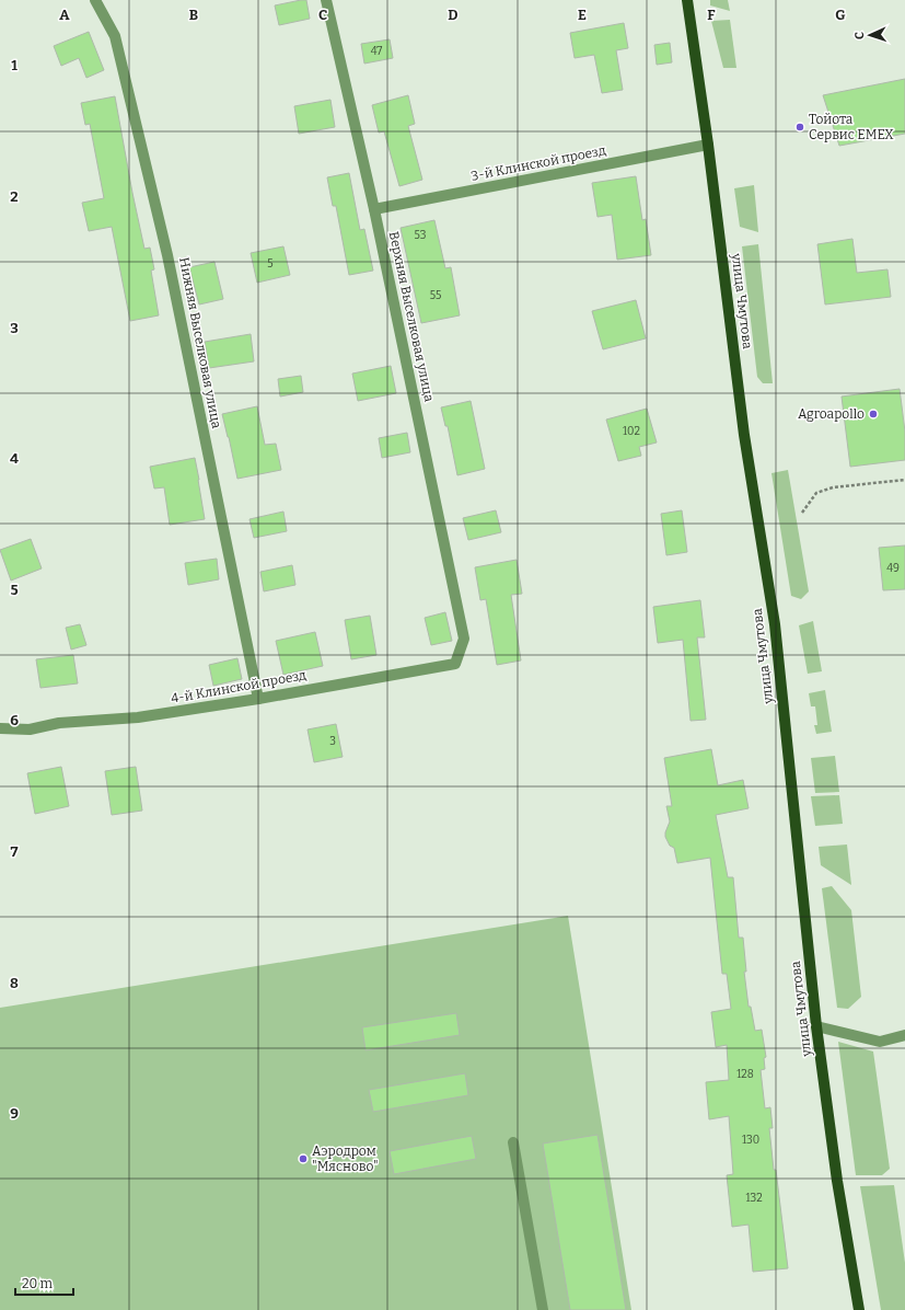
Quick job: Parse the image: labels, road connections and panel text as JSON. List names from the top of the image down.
{
  "streets": {
    "main road": ["улица Чмутова"],
    "street": [
      "3-й Клинской проезд",
      "Верхняя Выселковая улица",
      "Нижняя Выселковая улица",
      "4-й Клинской проезд"
    ]
  },
  "crossings": [
    ["3-й Клинской проезд", "улица Чмутова"],
    ["3-й Клинской проезд", "Верхняя Выселковая улица"],
    ["Верхняя Выселковая улица", "4-й Клинской проезд"],
    ["Нижняя Выселковая улица", "4-й Клинской проезд"]
  ],
  "places": ["Тойота Сервис EMEX", "Agroapollo", "Аэродром \"Мясново\""],
  "house_numbers": [
    "47",
    "53",
    "5",
    "55",
    "102",
    "49",
    "3",
    "128",
    "130",
    "132"
  ],
  "scale_bar": "20 m",
  "north": "left",
  "grid": {
    "columns": [
      "A",
      "B",
      "C",
      "D",
      "E",
      "F",
      "G"
    ],
    "rows": [
      "1",
      "2",
      "3",
      "4",
      "5",
      "6",
      "7",
      "8",
      "9"
    ]
  }
}
